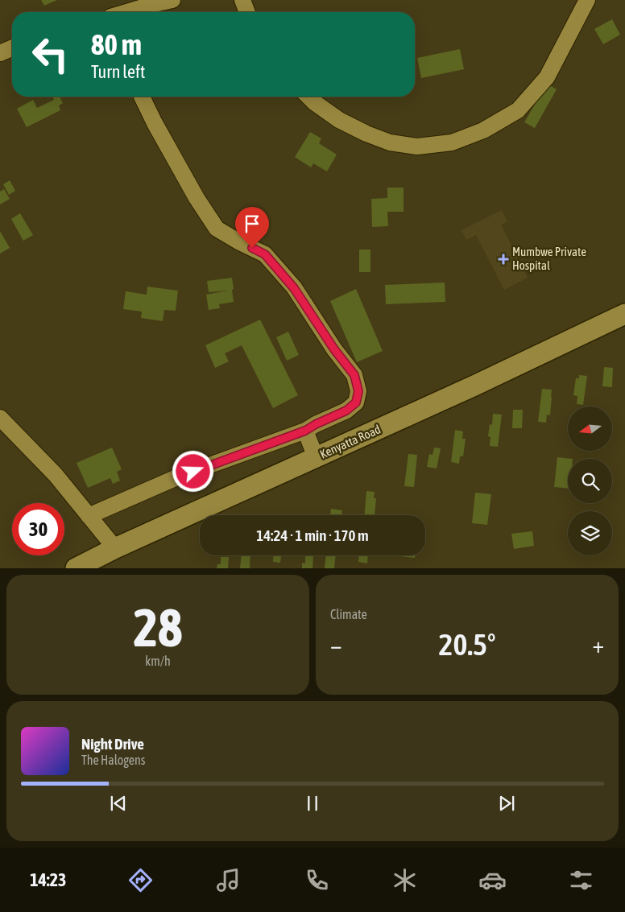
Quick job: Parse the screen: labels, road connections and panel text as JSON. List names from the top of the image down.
{
  "streets": {
    "street": ["Kenyatta Road"]
  },
  "places": {
    "health": ["Mumbwe Private Hospital"]
  },
  "north": "left",
  "page": {
    "turn": ["80 m", "Turn left"],
    "limit": "30",
    "trip": "14:24 · 1 min · 170 m",
    "tile": [
      ["28", "km/h"],
      "Climate"
    ],
    "heat": ["−", "20.5°", "+"],
    "song": ["Night Drive", "The Halogens"],
    "tabs": "14:23"
  }
}
